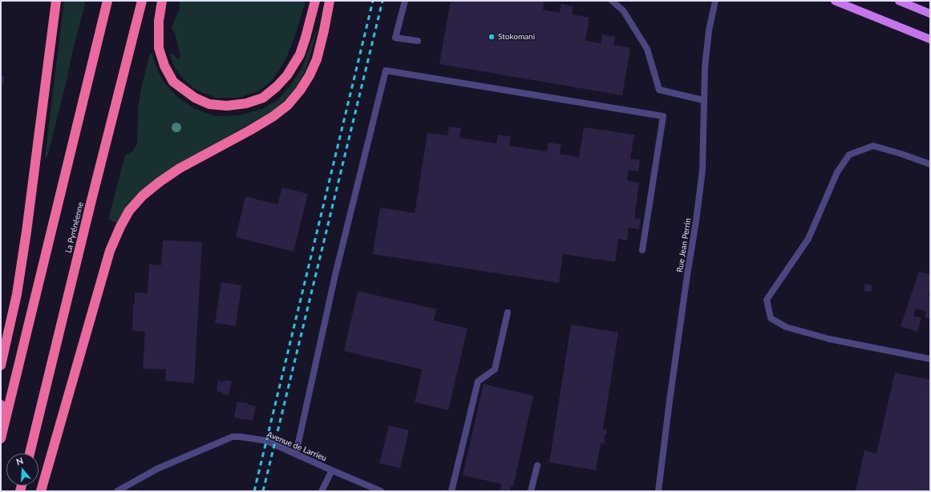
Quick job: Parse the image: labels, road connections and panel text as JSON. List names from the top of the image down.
{
  "streets": {
    "highway": ["La Pyrénéenne"],
    "street": ["Rue Jean Perrin", "Avenue de Larrieu"]
  },
  "places": ["Stokomani"],
  "north": "top"
}
